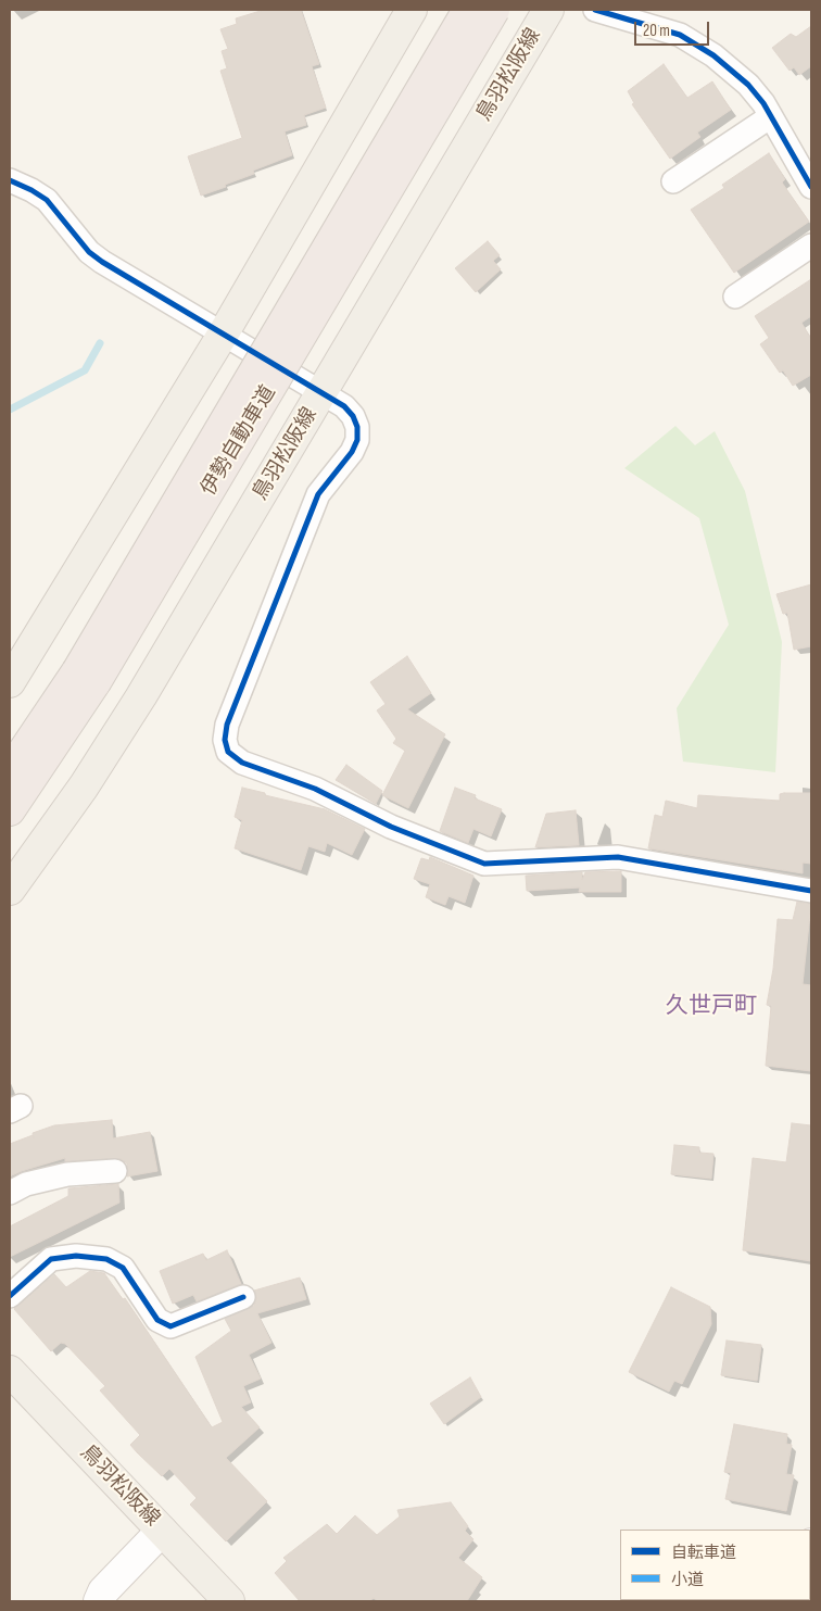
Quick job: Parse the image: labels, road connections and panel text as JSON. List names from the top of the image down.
{
  "streets": {
    "highway": ["伊勢自動車道"],
    "main road": ["鳥羽松阪線"]
  },
  "districts": ["久世戸町"],
  "legend": ["自転車道", "小道"],
  "scale_bar": "20 m"
}
